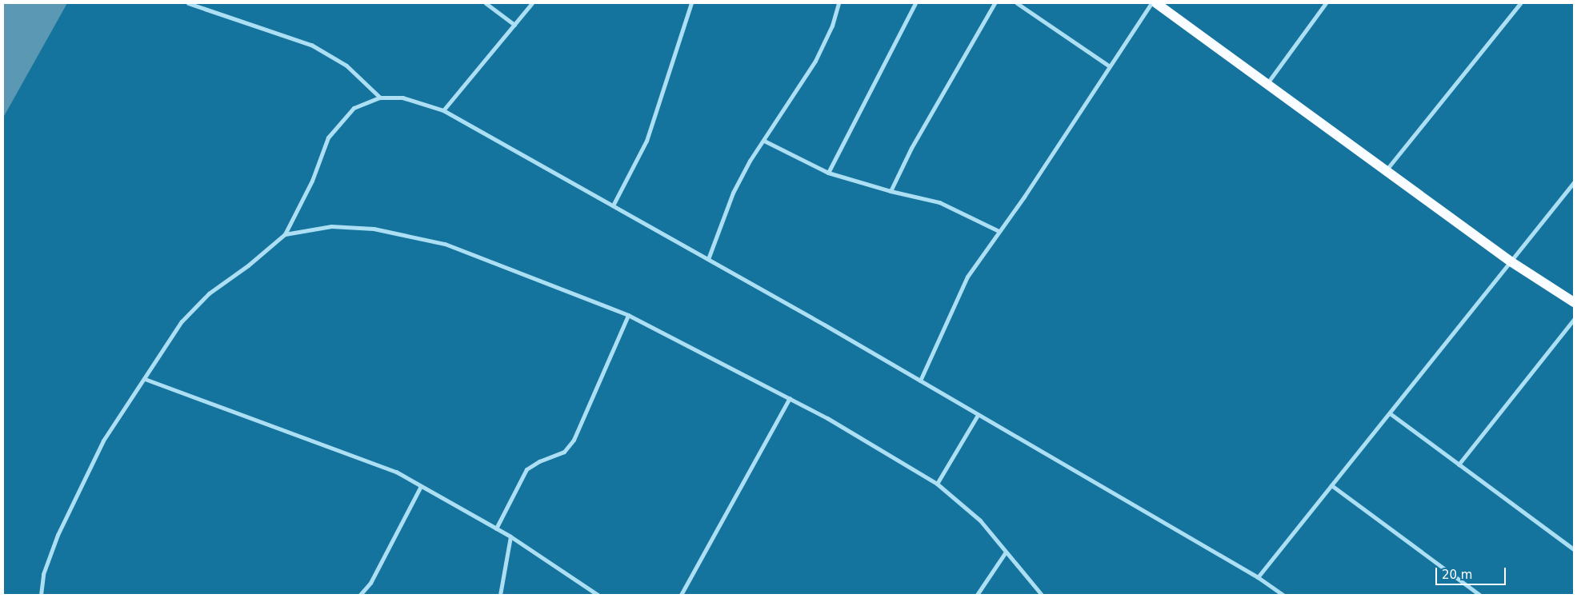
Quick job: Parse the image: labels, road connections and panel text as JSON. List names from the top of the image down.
{
  "scale_bar": "20 m"
}
